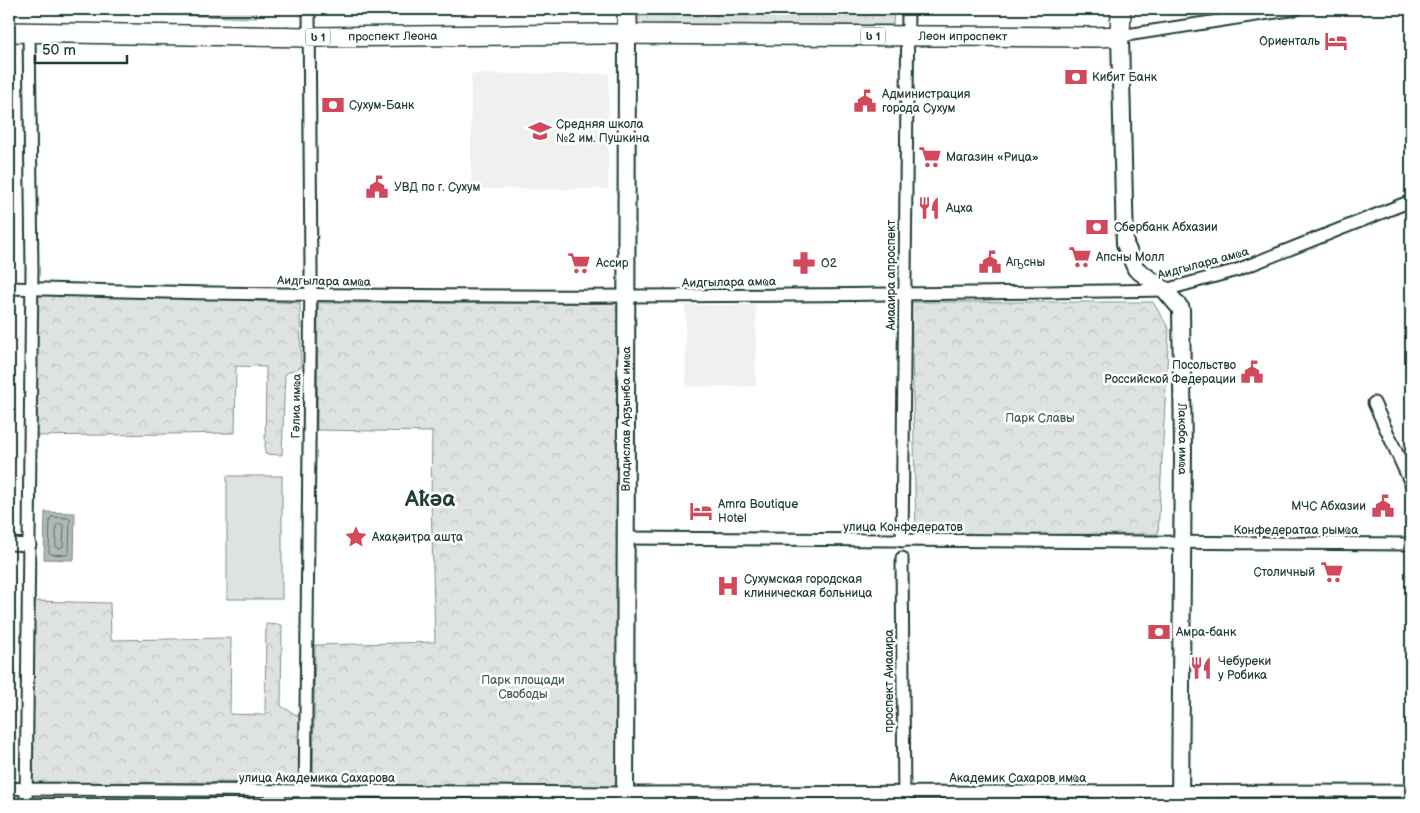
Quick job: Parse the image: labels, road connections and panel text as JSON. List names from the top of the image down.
{
  "streets": {
    "highway": ["проспект Леона", "ს 1", "Леон ипроспект"],
    "main road": ["Владислав Арӡынба имҩа", "Лакоба имҩа"],
    "street": [
      "Аидгылара амҩа",
      "Аиааира апроспект",
      "Гәлиа имҩа",
      "улица Конфедератов",
      "Конфедератаа рымҩа",
      "проспект Аиааира",
      "улица Академика Сахарова",
      "Академик Сахаров имҩа"
    ]
  },
  "crossings": [
    ["проспект Леона", "Леон ипроспект"],
    ["проспект Леона", "Гәлиа имҩа"],
    ["проспект Леона", "Владислав Арӡынба имҩа"],
    ["Леон ипроспект", "Аиааира апроспект"],
    ["Леон ипроспект", "Владислав Арӡынба имҩа"],
    ["Леон ипроспект", "Лакоба имҩа"],
    ["Аидгылара амҩа", "Аиааира апроспект"],
    ["Аидгылара амҩа", "Гәлиа имҩа"],
    ["Аидгылара амҩа", "Владислав Арӡынба имҩа"],
    ["Аидгылара амҩа", "Лакоба имҩа"],
    ["Аиааира апроспект", "улица Конфедератов"],
    ["Гәлиа имҩа", "улица Академика Сахарова"],
    ["Владислав Арӡынба имҩа", "улица Конфедератов"],
    ["Владислав Арӡынба имҩа", "улица Академика Сахарова"],
    ["Владислав Арӡынба имҩа", "Академик Сахаров имҩа"],
    ["Лакоба имҩа", "улица Конфедератов"],
    ["Лакоба имҩа", "Конфедератаа рымҩа"],
    ["Лакоба имҩа", "Академик Сахаров имҩа"],
    ["улица Конфедератов", "Конфедератаа рымҩа"],
    ["проспект Аиааира", "Академик Сахаров имҩа"],
    ["улица Академика Сахарова", "Академик Сахаров имҩа"]
  ],
  "districts": ["Аҟəа"],
  "parks": ["Парк Славы", "Парк площади Свободы"],
  "places": {
    "hotel": ["Ориенталь", "Amra Boutique Hotel"],
    "bank": [
      "Кибит Банк",
      "Сухум-Банк",
      "Сбербанк Абхазии",
      "Амра-банк"
    ],
    "public building": [
      "Администрация города Сухум",
      "УВД по г. Сухум",
      "Аҧсны",
      "Посольство Российской Федерации",
      "МЧС Абхазии"
    ],
    "school or university": ["Средняя школа №2 им. Пушкина"],
    "supermarket": [
      "Магазин «Рица»",
      "Апсны Молл",
      "Ассир",
      "Столичный"
    ],
    "restaurant": ["Ацха", "Чебуреки у Робика"],
    "pharmacy": ["О2"],
    "place": ["Ахақәиҭра ашҭа"],
    "hospital": ["Сухумская городская клиническая больница"]
  },
  "scale_bar": "50 m"
}
